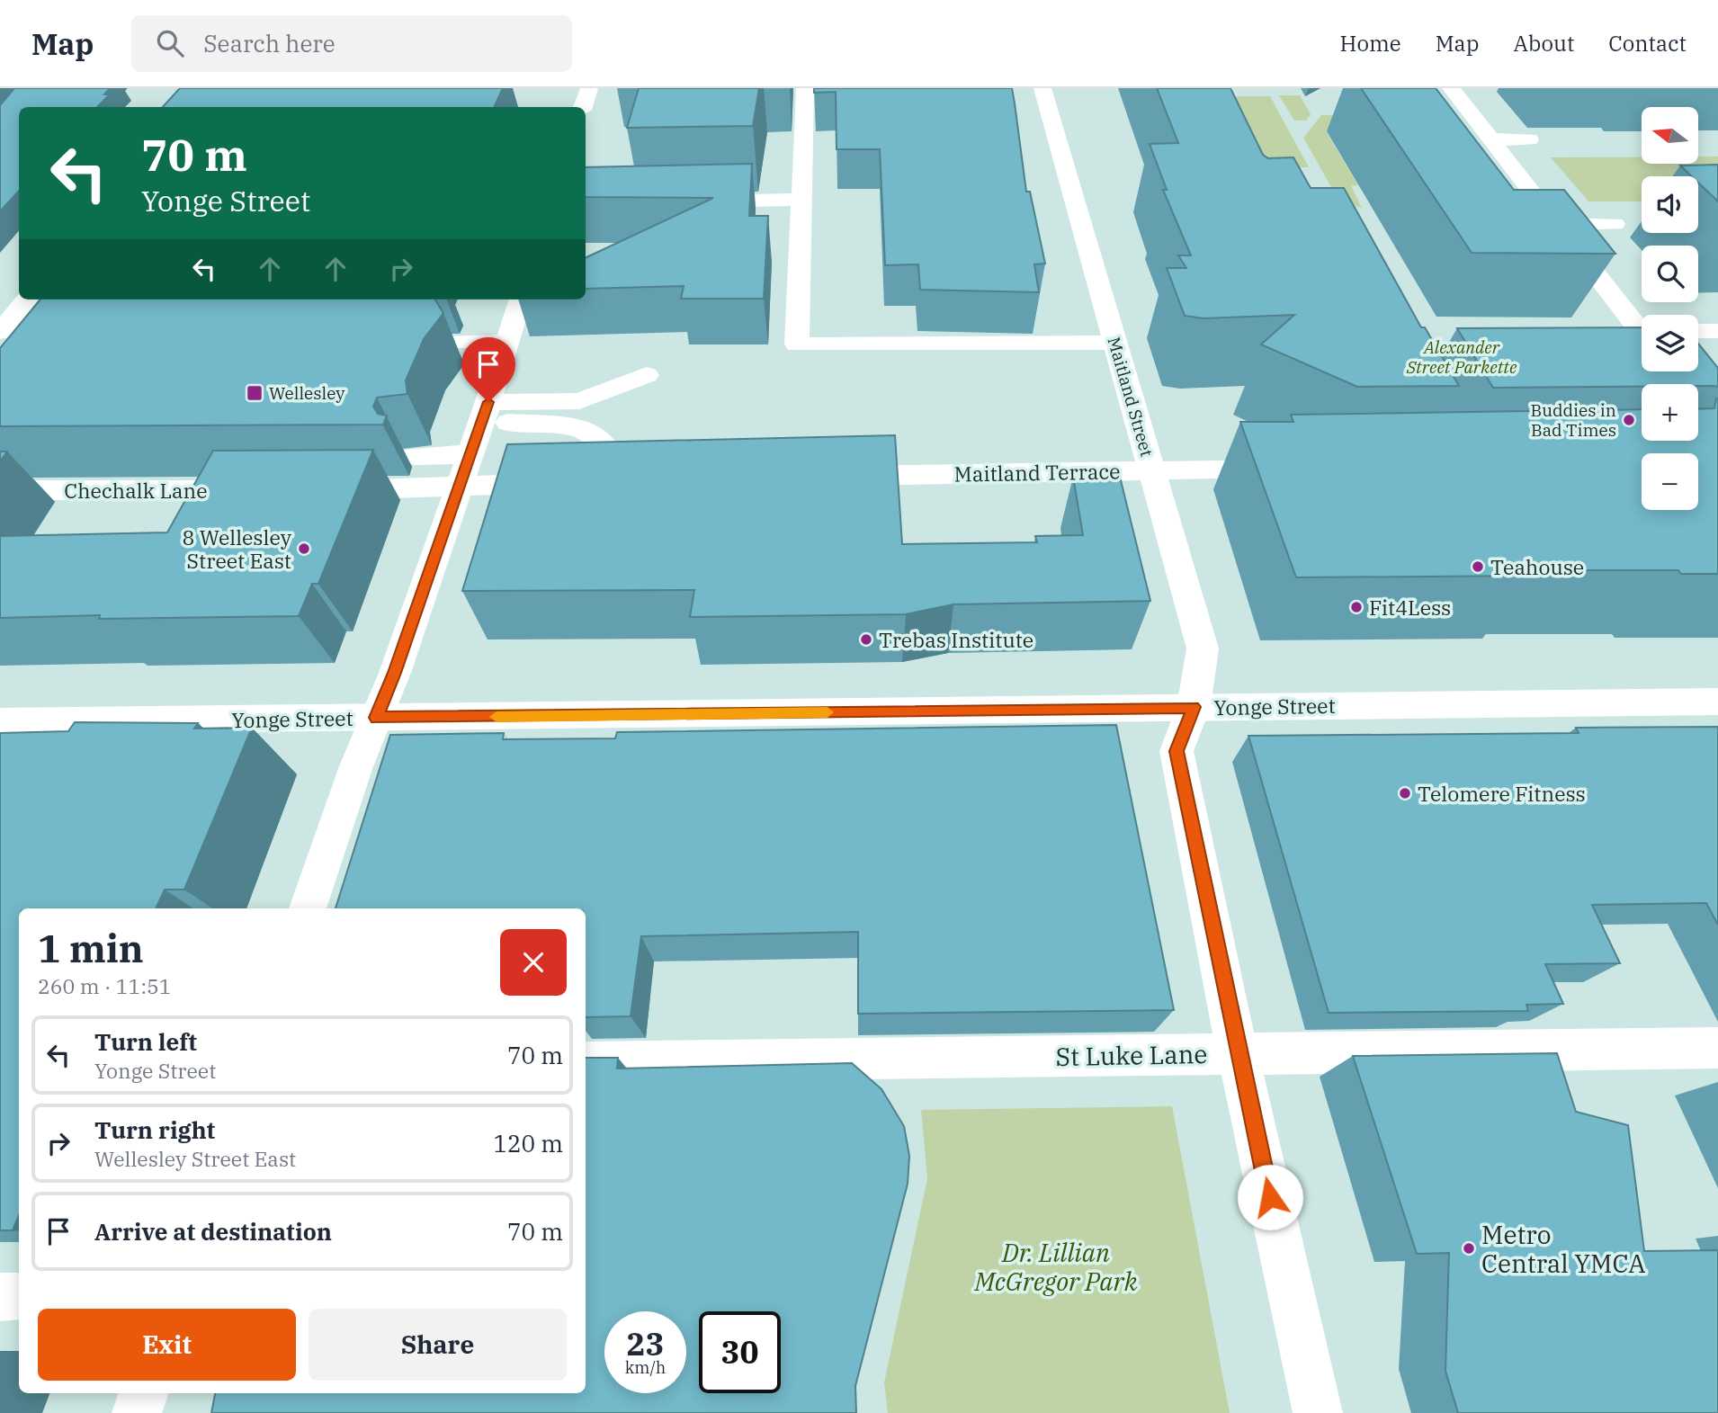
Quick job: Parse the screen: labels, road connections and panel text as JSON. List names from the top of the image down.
{
  "streets": {
    "street": [
      "Maitland Street",
      "Maitland Terrace",
      "Chechalk Lane",
      "Yonge Street",
      "St Luke Lane"
    ]
  },
  "crossings": [
    ["Maitland Street", "Maitland Terrace"],
    ["Maitland Street", "Yonge Street"],
    ["Maitland Street", "St Luke Lane"]
  ],
  "parks": ["Alexander Street Parkette", "Dr. Lillian McGregor Park"],
  "places": {
    "transit": ["Wellesley"],
    "other": [
      "Buddies in Bad Times",
      "8 Wellesley Street East",
      "Teahouse",
      "Fit4Less",
      "Trebas Institute",
      "Telomere Fitness",
      "Metro Central YMCA"
    ]
  },
  "north": "left",
  "page": {
    "header": "Map",
    "search": "Search here",
    "nav": [
      "Home",
      "Map",
      "About",
      "Contact"
    ],
    "map_buttons": ["+", "−"],
    "turn": ["70 m", "Yonge Street"],
    "heading": ["1 min", "260 m · 11:51"],
    "list": [
      {
        "name": "Turn left",
        "note": "Yonge Street",
        "value": "70 m"
      },
      {
        "name": "Turn right",
        "note": "Wellesley Street East",
        "value": "120 m"
      },
      {
        "name": "Arrive at destination",
        "value": "70 m"
      }
    ],
    "buttons": ["Exit", "Share"],
    "speed": "23 km/h",
    "limit": "30"
  }
}
